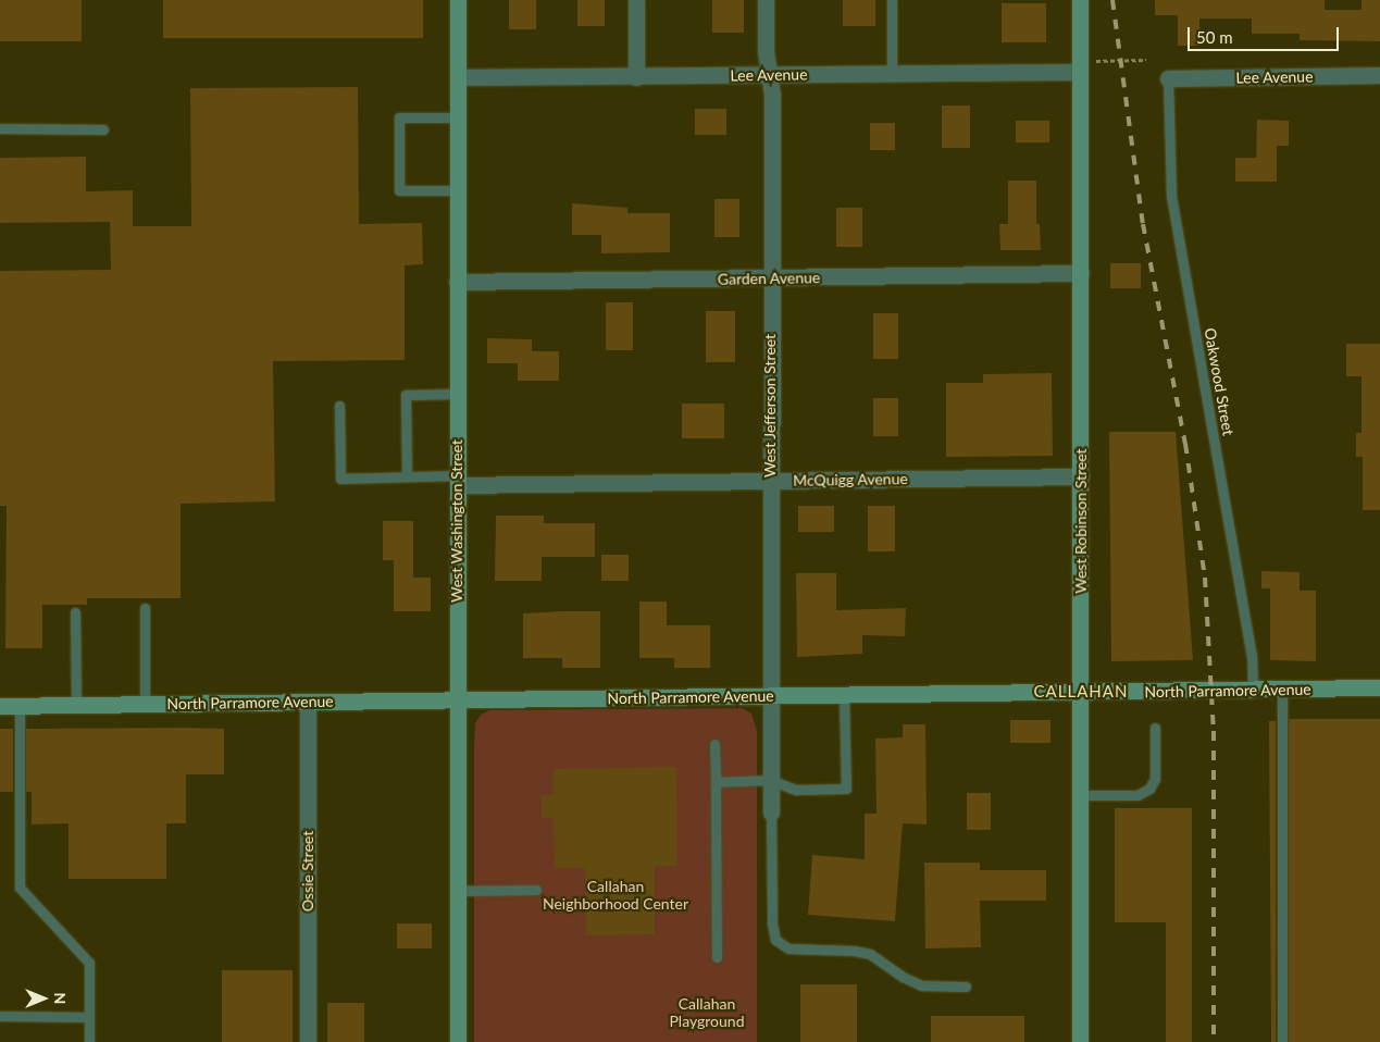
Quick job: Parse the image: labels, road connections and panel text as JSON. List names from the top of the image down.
{
  "streets": {
    "street": [
      "Lee Avenue",
      "Garden Avenue",
      "West Jefferson Street",
      "McQuigg Avenue",
      "West Washington Street",
      "West Robinson Street",
      "North Parramore Avenue",
      "Ossie Street"
    ],
    "lane": ["Oakwood Street"]
  },
  "crossings": [
    ["Lee Avenue", "Oakwood Street"],
    ["Lee Avenue", "West Jefferson Street"],
    ["Lee Avenue", "West Washington Street"],
    ["Lee Avenue", "West Robinson Street"],
    ["Garden Avenue", "West Jefferson Street"],
    ["Garden Avenue", "West Washington Street"],
    ["Garden Avenue", "West Robinson Street"],
    ["Oakwood Street", "North Parramore Avenue"],
    ["West Jefferson Street", "McQuigg Avenue"],
    ["West Jefferson Street", "North Parramore Avenue"],
    ["McQuigg Avenue", "West Washington Street"],
    ["McQuigg Avenue", "West Robinson Street"],
    ["West Washington Street", "North Parramore Avenue"],
    ["West Robinson Street", "North Parramore Avenue"],
    ["North Parramore Avenue", "Ossie Street"]
  ],
  "districts": ["CALLAHAN"],
  "parks": ["Callahan Neighborhood Center", "Callahan Playground"],
  "scale_bar": "50 m",
  "north": "right"
}
